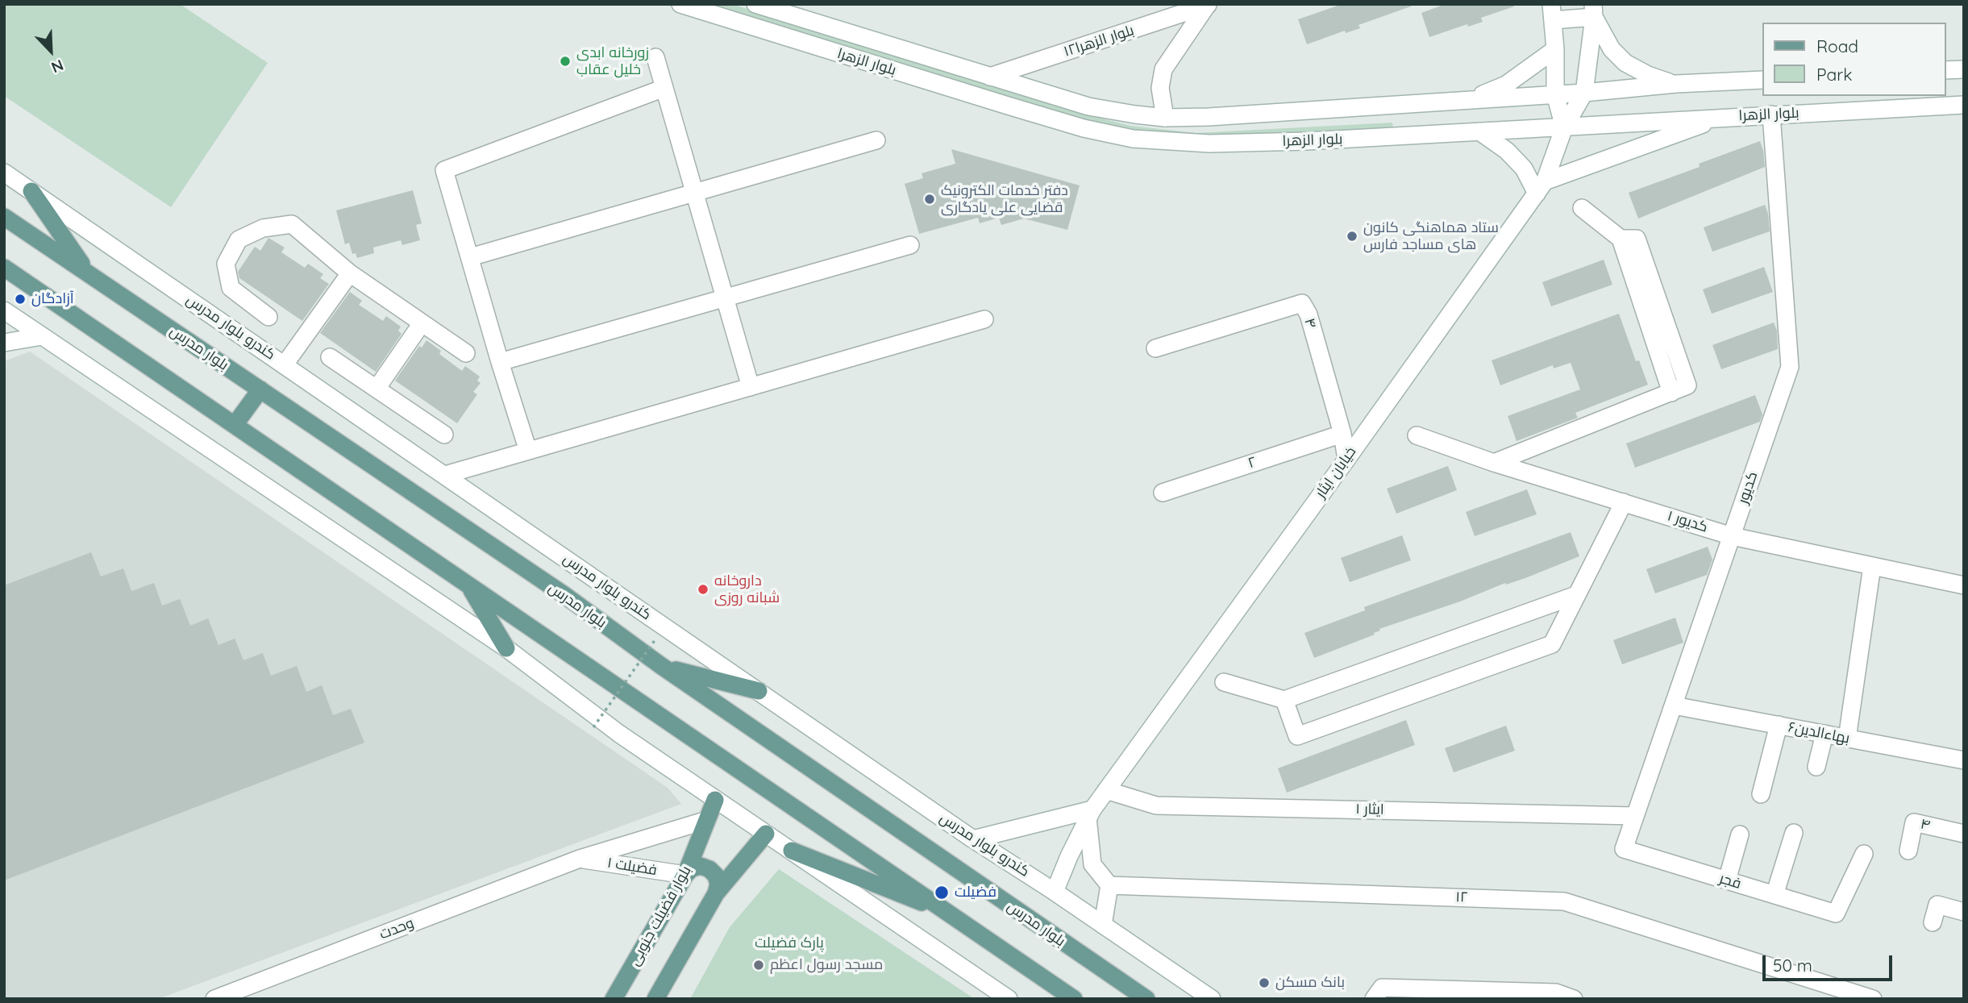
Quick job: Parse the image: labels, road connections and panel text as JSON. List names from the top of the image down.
{
  "streets": {
    "main road": ["بلوار مدرس", "بلوار فضیلت جنوبی"],
    "street": [
      "بلوار الزهرا۱۲",
      "بلوار الزهرا",
      "۴",
      "کندرو بلوار مدرس",
      "۲",
      "خیابان ایثار",
      "کدیور",
      "کدیور ۱",
      "۶بهاءالدين",
      "ایثار ۱",
      "فضیلت ۱",
      "فجر",
      "۱۲",
      "وحدت"
    ]
  },
  "crossings": [
    ["بلوار الزهرا۱۲", "بلوار الزهرا"],
    ["بلوار الزهرا", "خیابان ایثار"],
    ["بلوار الزهرا", "کدیور"],
    ["۴", "۲"],
    ["۴", "خیابان ایثار"],
    ["کندرو بلوار مدرس", "خیابان ایثار"],
    ["خیابان ایثار", "ایثار ۱"],
    ["کدیور", "کدیور ۱"],
    ["کدیور", "۶بهاءالدين"],
    ["کدیور", "ایثار ۱"],
    ["کدیور", "فجر"],
    ["فضیلت ۱", "بلوار فضیلت جنوبی"],
    ["فضیلت ۱", "وحدت"],
    ["بلوار فضیلت جنوبی", "وحدت"]
  ],
  "parks": ["پارک فضیلت"],
  "places": [
    "زورخانه ابدی خلیل عقاب",
    "دفتر خدمات الکترونیک قضایی علی یادگاری",
    "ستاد هماهنگی کانون های مساجد فارس",
    "آزادگان",
    "داروخانه شبانه روزی",
    "فضیلت",
    "مسجد رسول اعظم",
    "بانک مسکن"
  ],
  "legend": ["Road", "Park"],
  "scale_bar": "50 m",
  "north": "bottom right"
}
